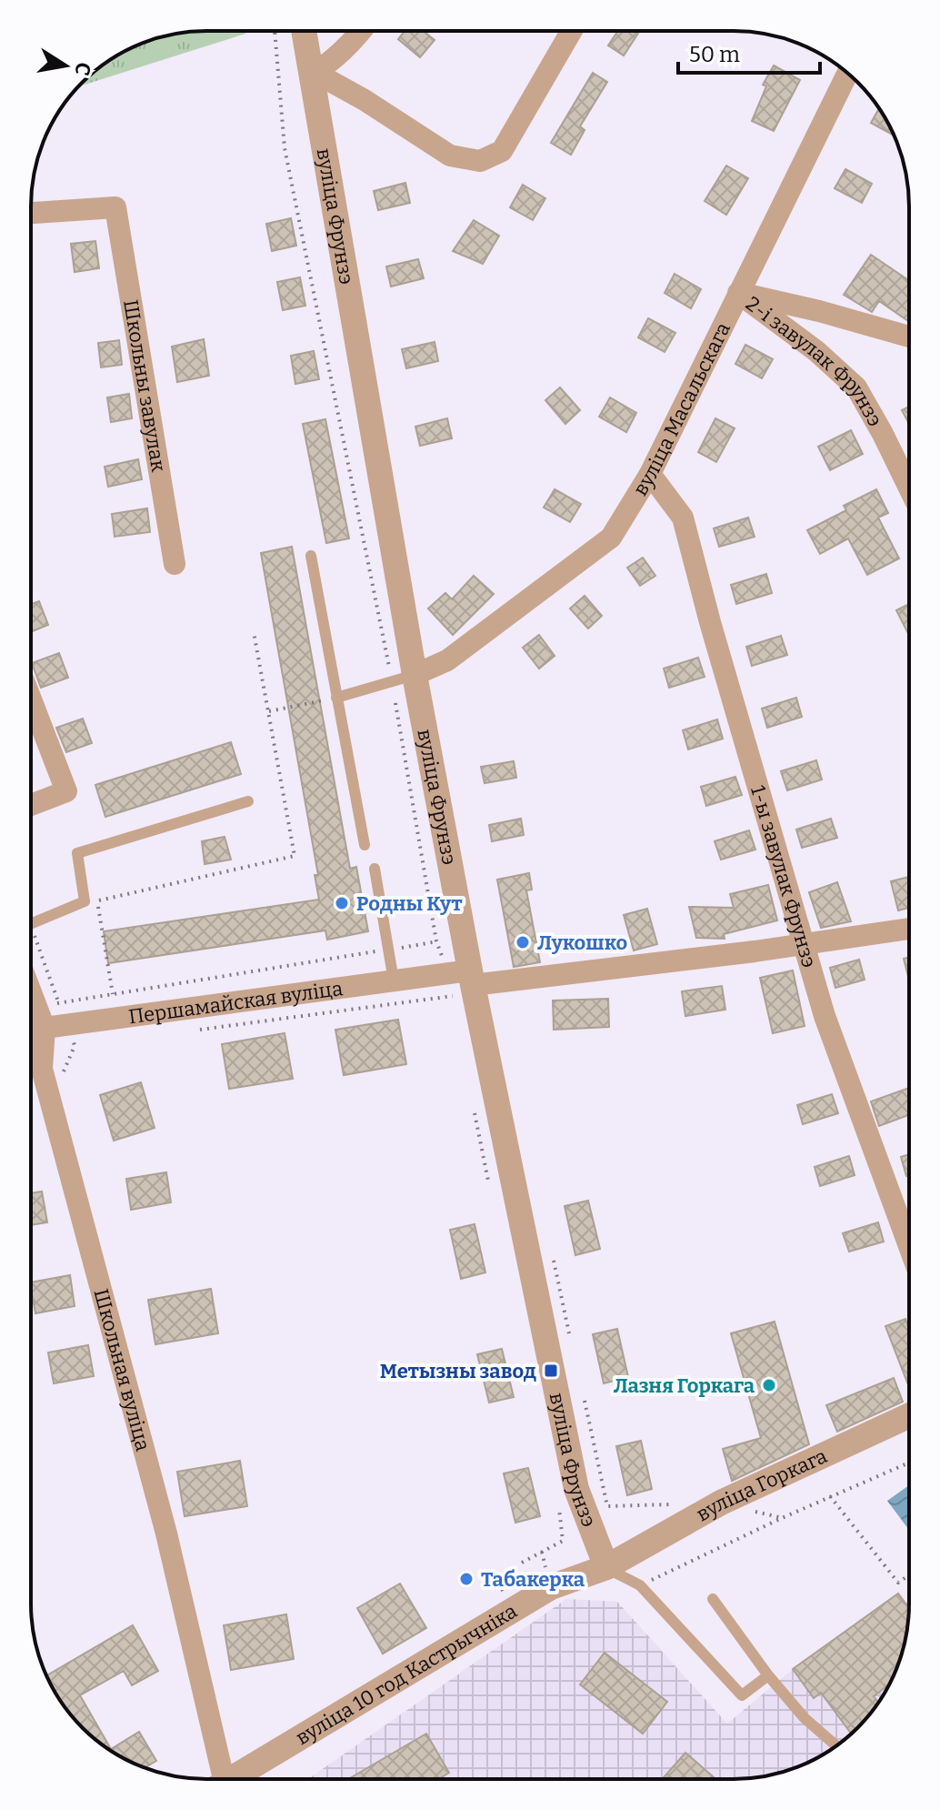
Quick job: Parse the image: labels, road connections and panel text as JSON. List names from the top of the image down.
{
  "streets": {
    "street": [
      "вуліца Фрунзэ",
      "2-і завулак Фрунзэ",
      "Школьны завулак",
      "вуліца Масальскага",
      "1-ы завулак Фрунзэ",
      "Першамайская вуліца",
      "Школьная вуліца",
      "вуліца Горкага",
      "вуліца 10 год Кастрычніка"
    ]
  },
  "crossings": [
    ["вуліца Фрунзэ", "вуліца Масальскага"],
    ["вуліца Фрунзэ", "Першамайская вуліца"],
    ["вуліца Фрунзэ", "вуліца Горкага"],
    ["вуліца Фрунзэ", "вуліца 10 год Кастрычніка"],
    ["2-і завулак Фрунзэ", "вуліца Масальскага"],
    ["вуліца Масальскага", "1-ы завулак Фрунзэ"],
    ["1-ы завулак Фрунзэ", "Першамайская вуліца"],
    ["Першамайская вуліца", "Школьная вуліца"],
    ["вуліца Горкага", "вуліца 10 год Кастрычніка"]
  ],
  "places": {
    "other": [
      "Родны Кут",
      "Лукошко",
      "Лазня Горкага",
      "Табакерка"
    ],
    "transit": ["Метызны завод"]
  },
  "scale_bar": "50 m",
  "north": "right"
}
